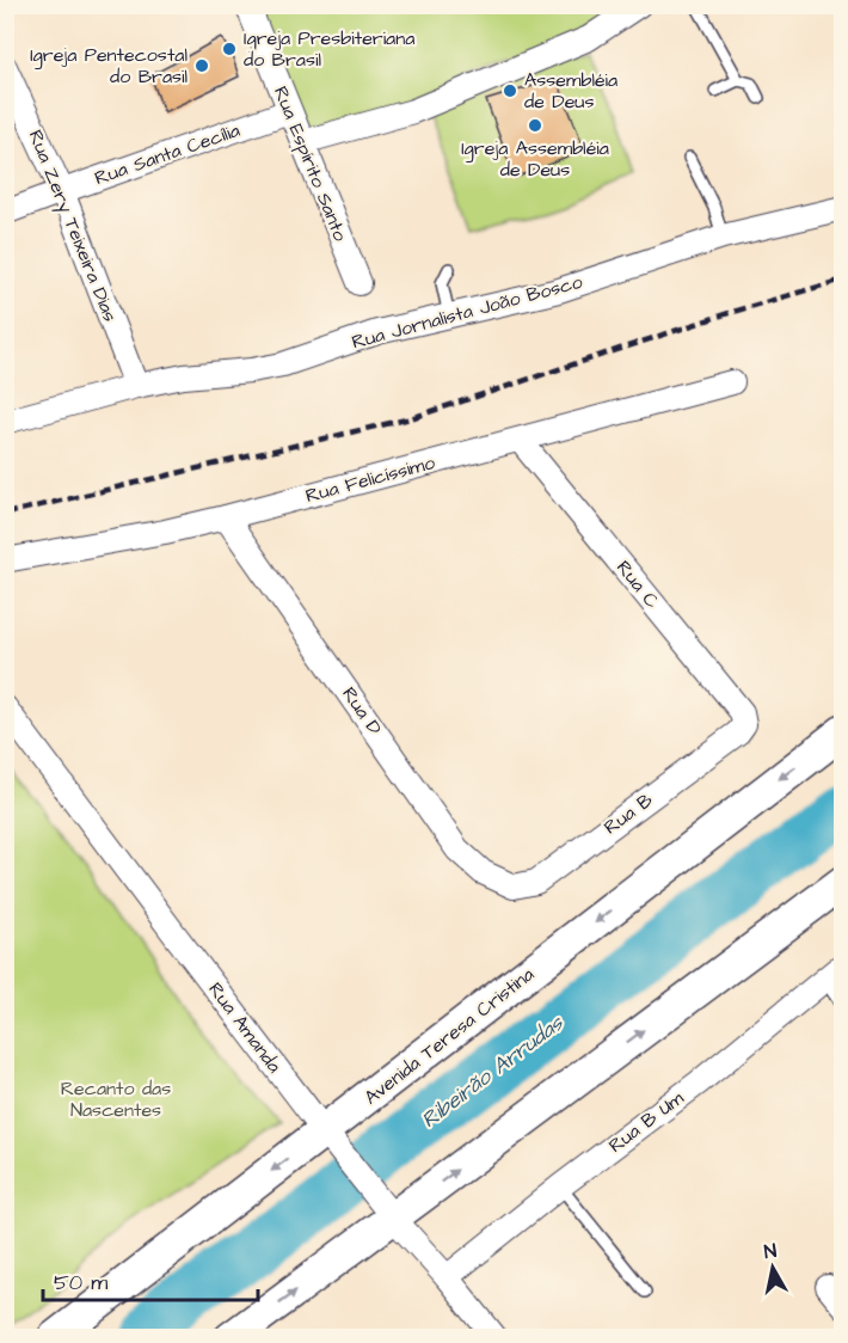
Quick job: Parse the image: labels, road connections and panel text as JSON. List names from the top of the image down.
{
  "streets": {
    "main road": ["Avenida Teresa Cristina"],
    "street": [
      "Rua Santa Cecília",
      "Rua Espírito Santo",
      "Rua Zery Teixeira Dias",
      "Rua Jornalista João Bosco",
      "Rua Felicíssimo",
      "Rua C",
      "Rua D",
      "Rua B",
      "Rua Amanda",
      "Rua B Um"
    ]
  },
  "crossings": [
    ["Rua Santa Cecília", "Rua Espírito Santo"],
    ["Rua Santa Cecília", "Rua Zery Teixeira Dias"],
    ["Rua Zery Teixeira Dias", "Rua Jornalista João Bosco"],
    ["Rua Felicíssimo", "Rua C"],
    ["Rua Felicíssimo", "Rua D"],
    ["Rua C", "Rua B"],
    ["Rua D", "Rua B"],
    ["Rua Amanda", "Avenida Teresa Cristina"],
    ["Rua Amanda", "Rua B Um"]
  ],
  "water": ["Ribeirão Arrudas"],
  "parks": ["Recanto das Nascentes"],
  "places": [
    "Igreja Presbiteriana do Brasil",
    "Igreja Pentecostal do Brasil",
    "Assembléia de Deus",
    "Igreja Assembléia de Deus"
  ],
  "scale_bar": "50 m",
  "north": "top"
}
